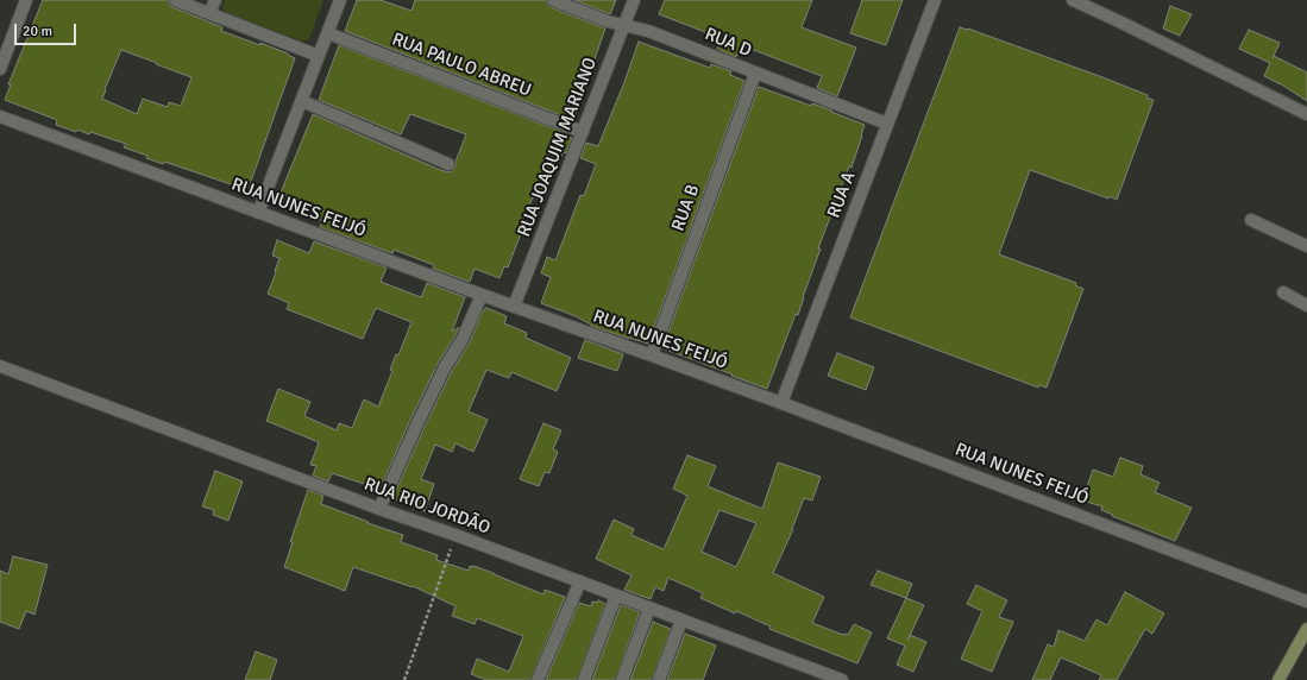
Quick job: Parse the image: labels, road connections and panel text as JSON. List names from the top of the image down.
{
  "streets": {
    "street": [
      "RUA D",
      "RUA PAULO ABREU",
      "RUA JOAQUIM MARIANO",
      "RUA A",
      "RUA NUNES FEIJÓ",
      "RUA B",
      "RUA RIO JORDÃO"
    ]
  },
  "crossings": [
    ["RUA D", "RUA JOAQUIM MARIANO"],
    ["RUA D", "RUA A"],
    ["RUA D", "RUA B"],
    ["RUA PAULO ABREU", "RUA JOAQUIM MARIANO"],
    ["RUA JOAQUIM MARIANO", "RUA NUNES FEIJÓ"],
    ["RUA A", "RUA NUNES FEIJÓ"],
    ["RUA NUNES FEIJÓ", "RUA B"]
  ],
  "scale_bar": "20 m"
}
